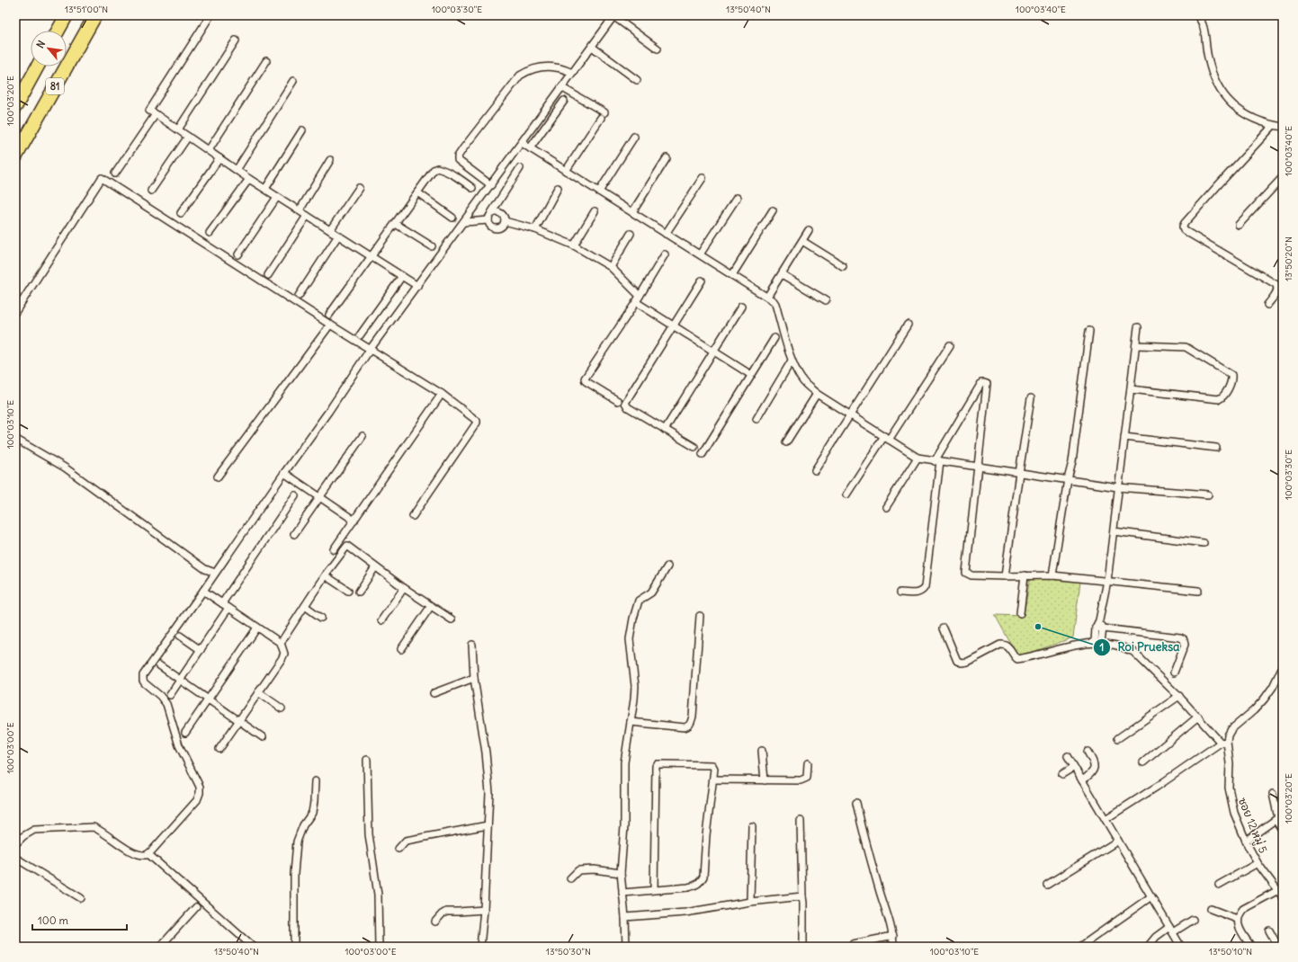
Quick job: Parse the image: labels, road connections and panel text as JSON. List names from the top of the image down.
{
  "streets": {
    "highway": ["81"],
    "street": ["ซอย 12 หมู่ 5"]
  },
  "places": ["Roi Prueksa"],
  "scale_bar": "100 m",
  "north": "top left",
  "coordinates": [
    "13°51'00\"N",
    "100°03'30\"E",
    "13°50'40\"N",
    "100°03'40\"E",
    "100°03'20\"E",
    "13°50'20\"N",
    "100°03'10\"E",
    "100°03'00\"E",
    "13°50'30\"N",
    "13°50'10\"N"
  ]
}
